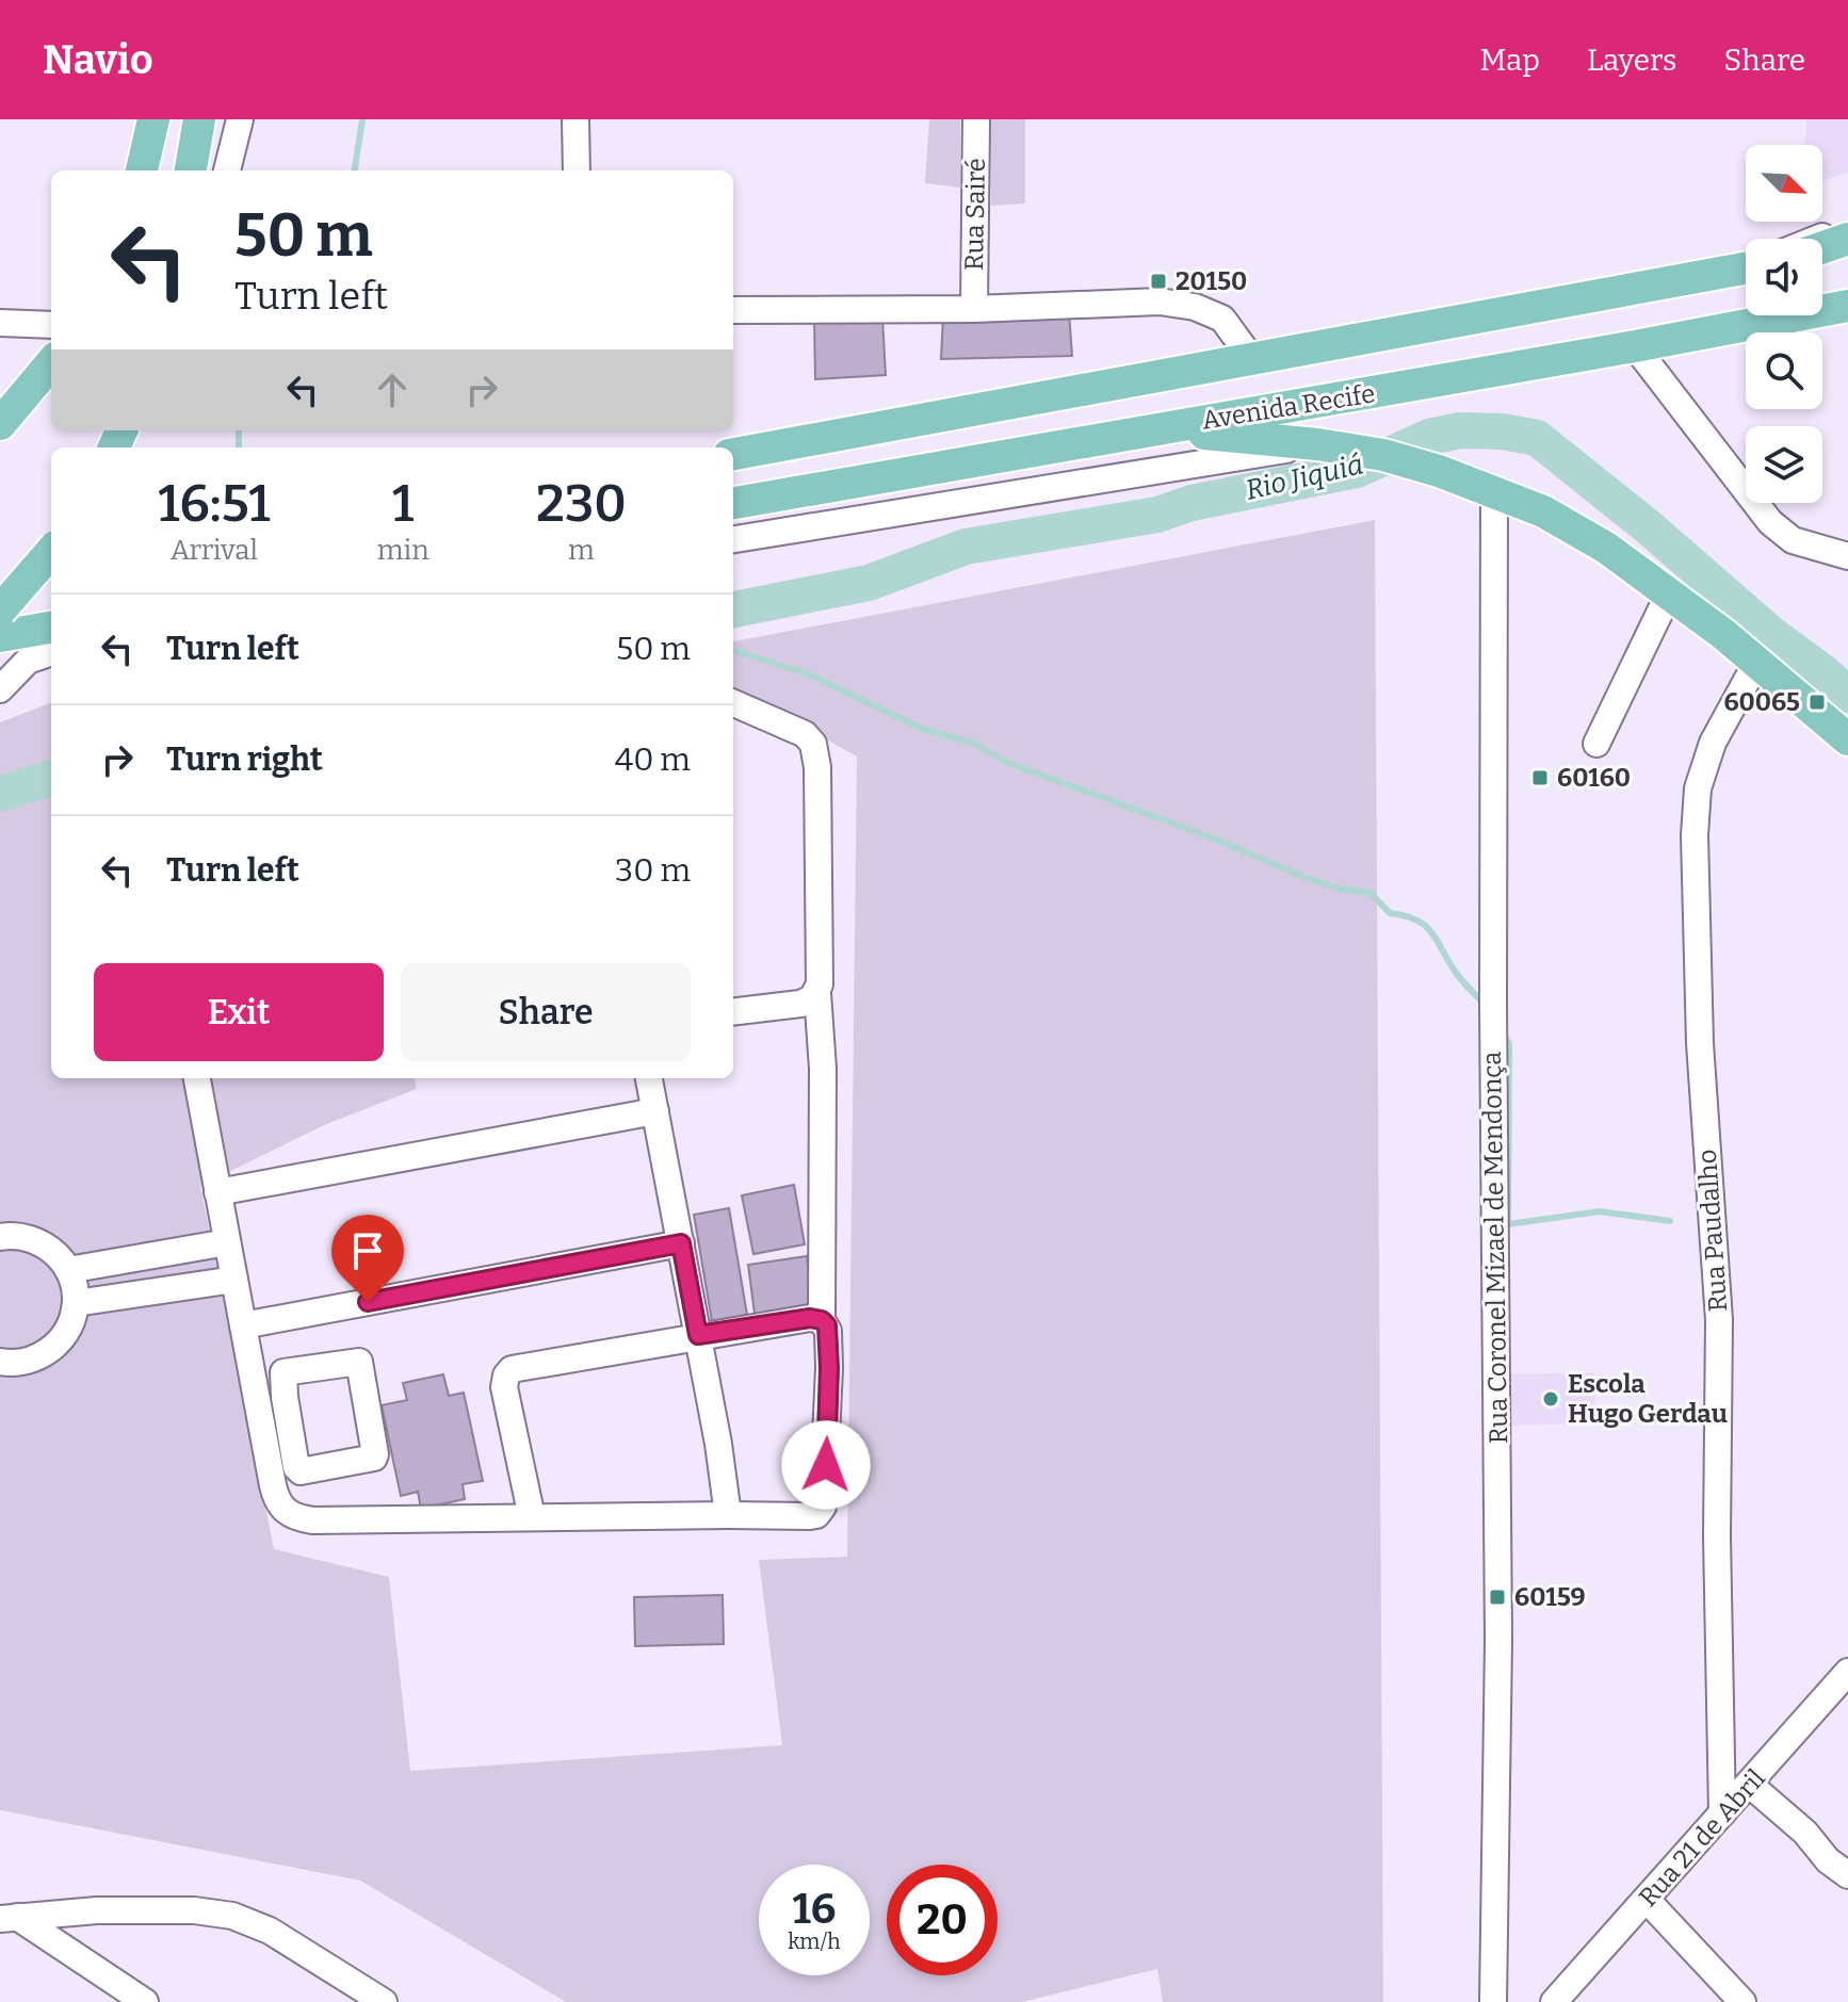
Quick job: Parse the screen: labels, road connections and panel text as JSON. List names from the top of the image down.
{
  "streets": {
    "main road": ["Avenida Recife"],
    "street": [
      "Rua Sairé",
      "Rua Paudalho",
      "Rua Coronel Mizael de Mendonça",
      "Rua 21 de Abril"
    ]
  },
  "crossings": [
    ["Rua Paudalho", "Rua 21 de Abril"]
  ],
  "water": ["Rio Jiquiá"],
  "places": {
    "transit": [
      "20150",
      "60065",
      "60160",
      "60159"
    ],
    "other": ["Escola Hugo Gerdau"]
  },
  "north": "bottom right",
  "page": {
    "header": "Navio",
    "nav": ["Map", "Layers", "Share"],
    "turn": ["50 m", "Turn left"],
    "eta": [
      "16:51",
      "Arrival",
      "1",
      "min",
      "230",
      "m"
    ],
    "list": [
      {
        "name": "Turn left",
        "value": "50 m"
      },
      {
        "name": "Turn right",
        "value": "40 m"
      },
      {
        "name": "Turn left",
        "value": "30 m"
      }
    ],
    "buttons": ["Exit", "Share"],
    "speed": "16 km/h",
    "limit": "20"
  }
}
